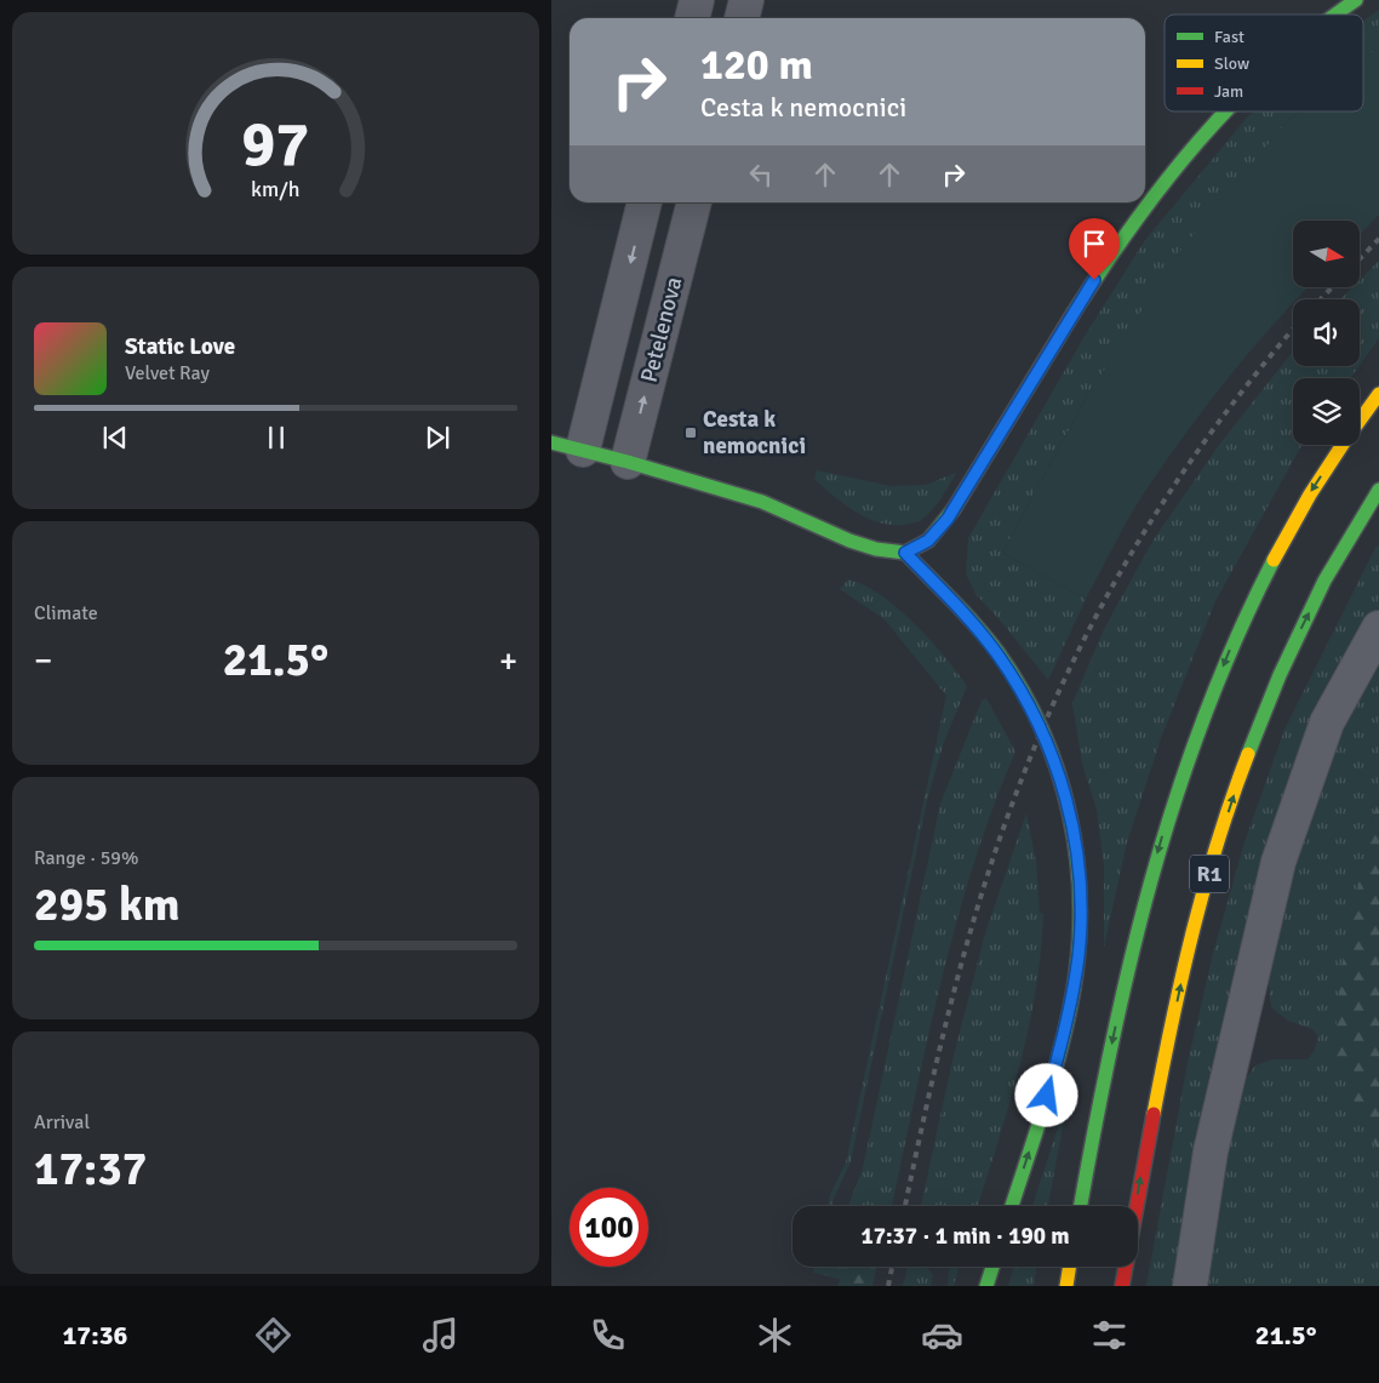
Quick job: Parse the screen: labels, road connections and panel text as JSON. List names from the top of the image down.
{
  "streets": {
    "main road": ["R1"],
    "street": ["Petelenova"]
  },
  "places": {
    "transit": ["Cesta k nemocnici"]
  },
  "legend": ["Fast", "Slow", "Jam"],
  "north": "right",
  "page": {
    "turn": ["120 m", "Cesta k nemocnici"],
    "song": ["Static Love", "Velvet Ray"],
    "tile": [
      "Climate",
      ["Range · 59%", "295 km"],
      ["Arrival", "17:37"]
    ],
    "heat": ["−", "21.5°", "+"],
    "limit": "100",
    "trip": "17:37 · 1 min · 190 m",
    "tabs": ["17:36", "21.5°"],
    "gauge": ["97", "km/h"]
  }
}
